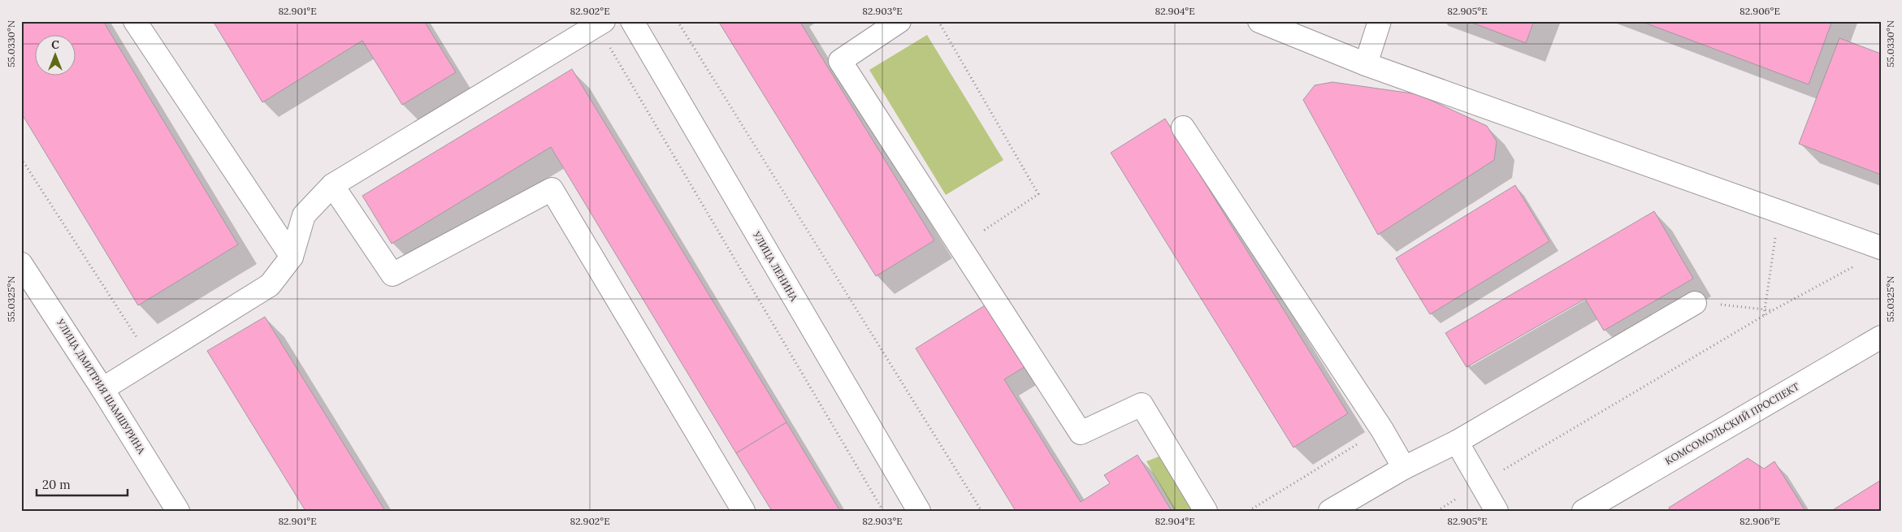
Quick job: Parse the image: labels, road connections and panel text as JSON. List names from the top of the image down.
{
  "streets": {
    "street": ["УЛИЦА ЛЕНИНА", "УЛИЦА ДМИТРИЯ ШАМШУРИНА", "КОМСОМОЛЬСКИЙ ПРОСПЕКТ"]
  },
  "scale_bar": "20 m",
  "north": "top",
  "coordinates": [
    "82.901°E",
    "82.902°E",
    "82.903°E",
    "82.904°E",
    "82.905°E",
    "82.906°E",
    "55.0330°N",
    "55.0325°N"
  ]
}
